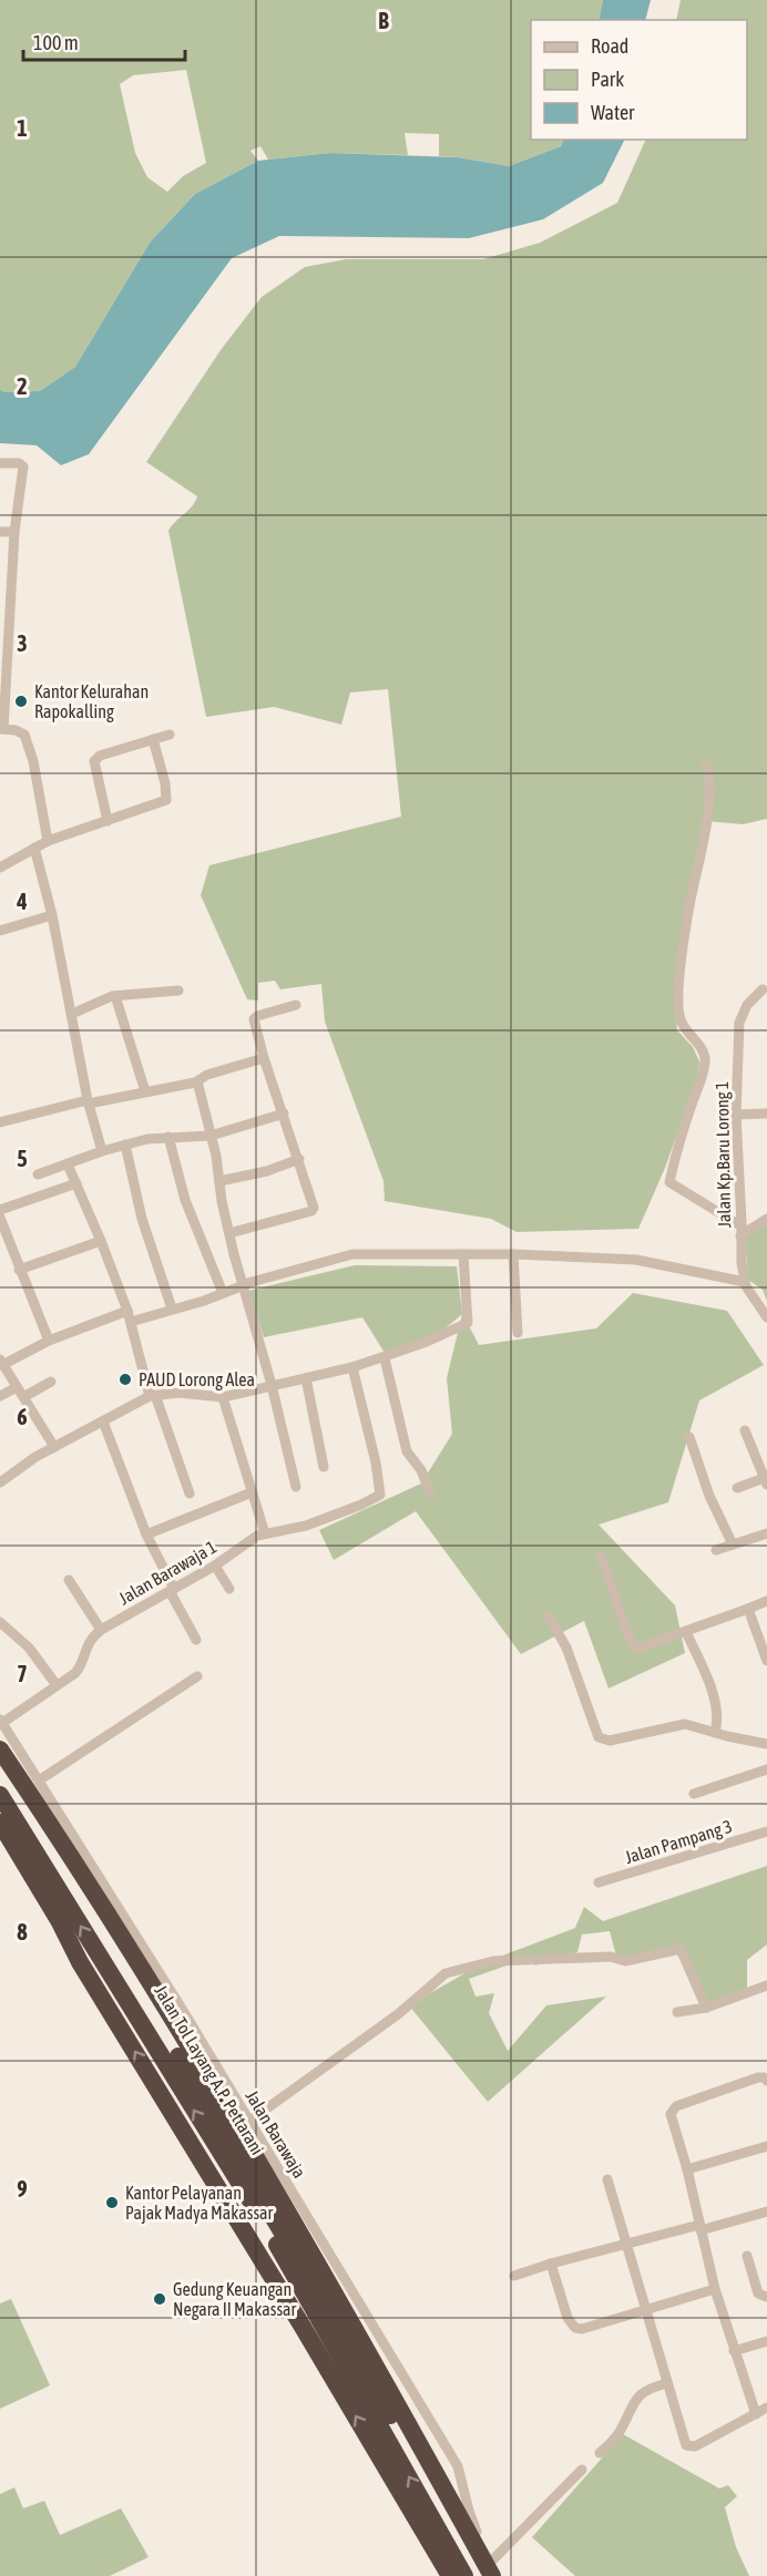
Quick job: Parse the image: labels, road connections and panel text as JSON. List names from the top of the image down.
{
  "streets": {
    "highway": ["Jalan Tol Layang A.P. Pettarani"],
    "street": [
      "Jalan Kp.Baru Lorong 1",
      "Jalan Barawaja 1",
      "Jalan Pampang 3",
      "Jalan Barawaja"
    ]
  },
  "crossings": [
    ["Jalan Barawaja 1", "Jalan Barawaja"]
  ],
  "places": [
    "Kantor Kelurahan Rapokalling",
    "PAUD Lorong Alea",
    "Kantor Pelayanan Pajak Madya Makassar",
    "Gedung Keuangan Negara II Makassar"
  ],
  "legend": ["Road", "Park", "Water"],
  "scale_bar": "100 m",
  "grid": {
    "columns": ["B"],
    "rows": [
      "1",
      "2",
      "3",
      "4",
      "5",
      "6",
      "7",
      "8",
      "9"
    ]
  }
}
